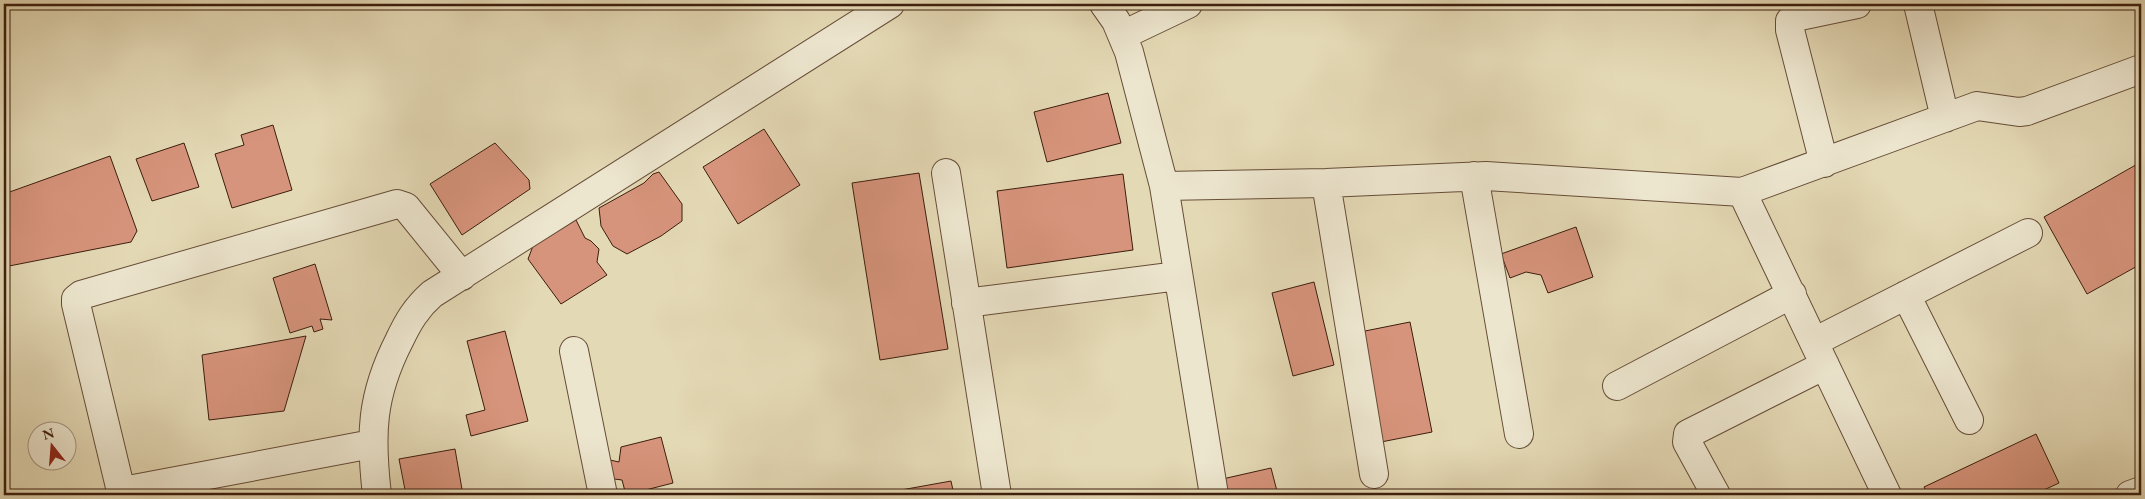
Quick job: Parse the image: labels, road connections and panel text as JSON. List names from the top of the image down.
{
  "north": "top"
}
